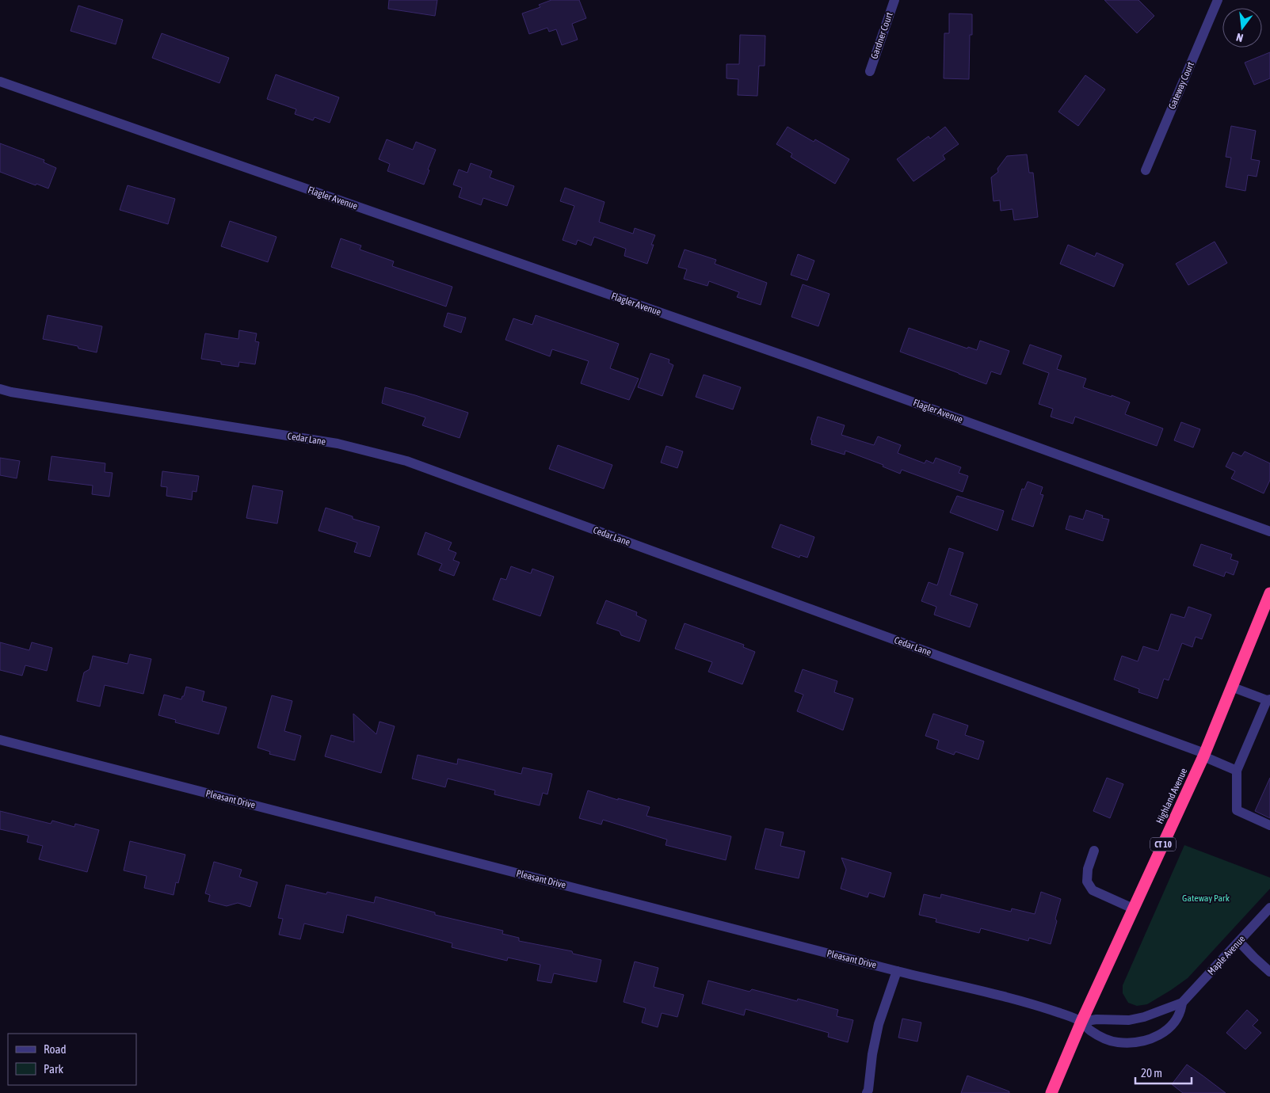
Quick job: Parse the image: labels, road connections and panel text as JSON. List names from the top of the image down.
{
  "streets": {
    "highway": ["Highland Avenue", "CT 10"],
    "street": [
      "Gardner Court",
      "Gateway Court",
      "Flagler Avenue",
      "Cedar Lane",
      "Pleasant Drive",
      "Maple Avenue"
    ]
  },
  "crossings": [
    ["Cedar Lane", "Highland Avenue"],
    ["Highland Avenue", "Pleasant Drive"],
    ["Highland Avenue", "Maple Avenue"],
    ["Pleasant Drive", "Maple Avenue"]
  ],
  "parks": ["Gateway Park"],
  "legend": ["Road", "Park"],
  "scale_bar": "20 m",
  "north": "bottom"
}
